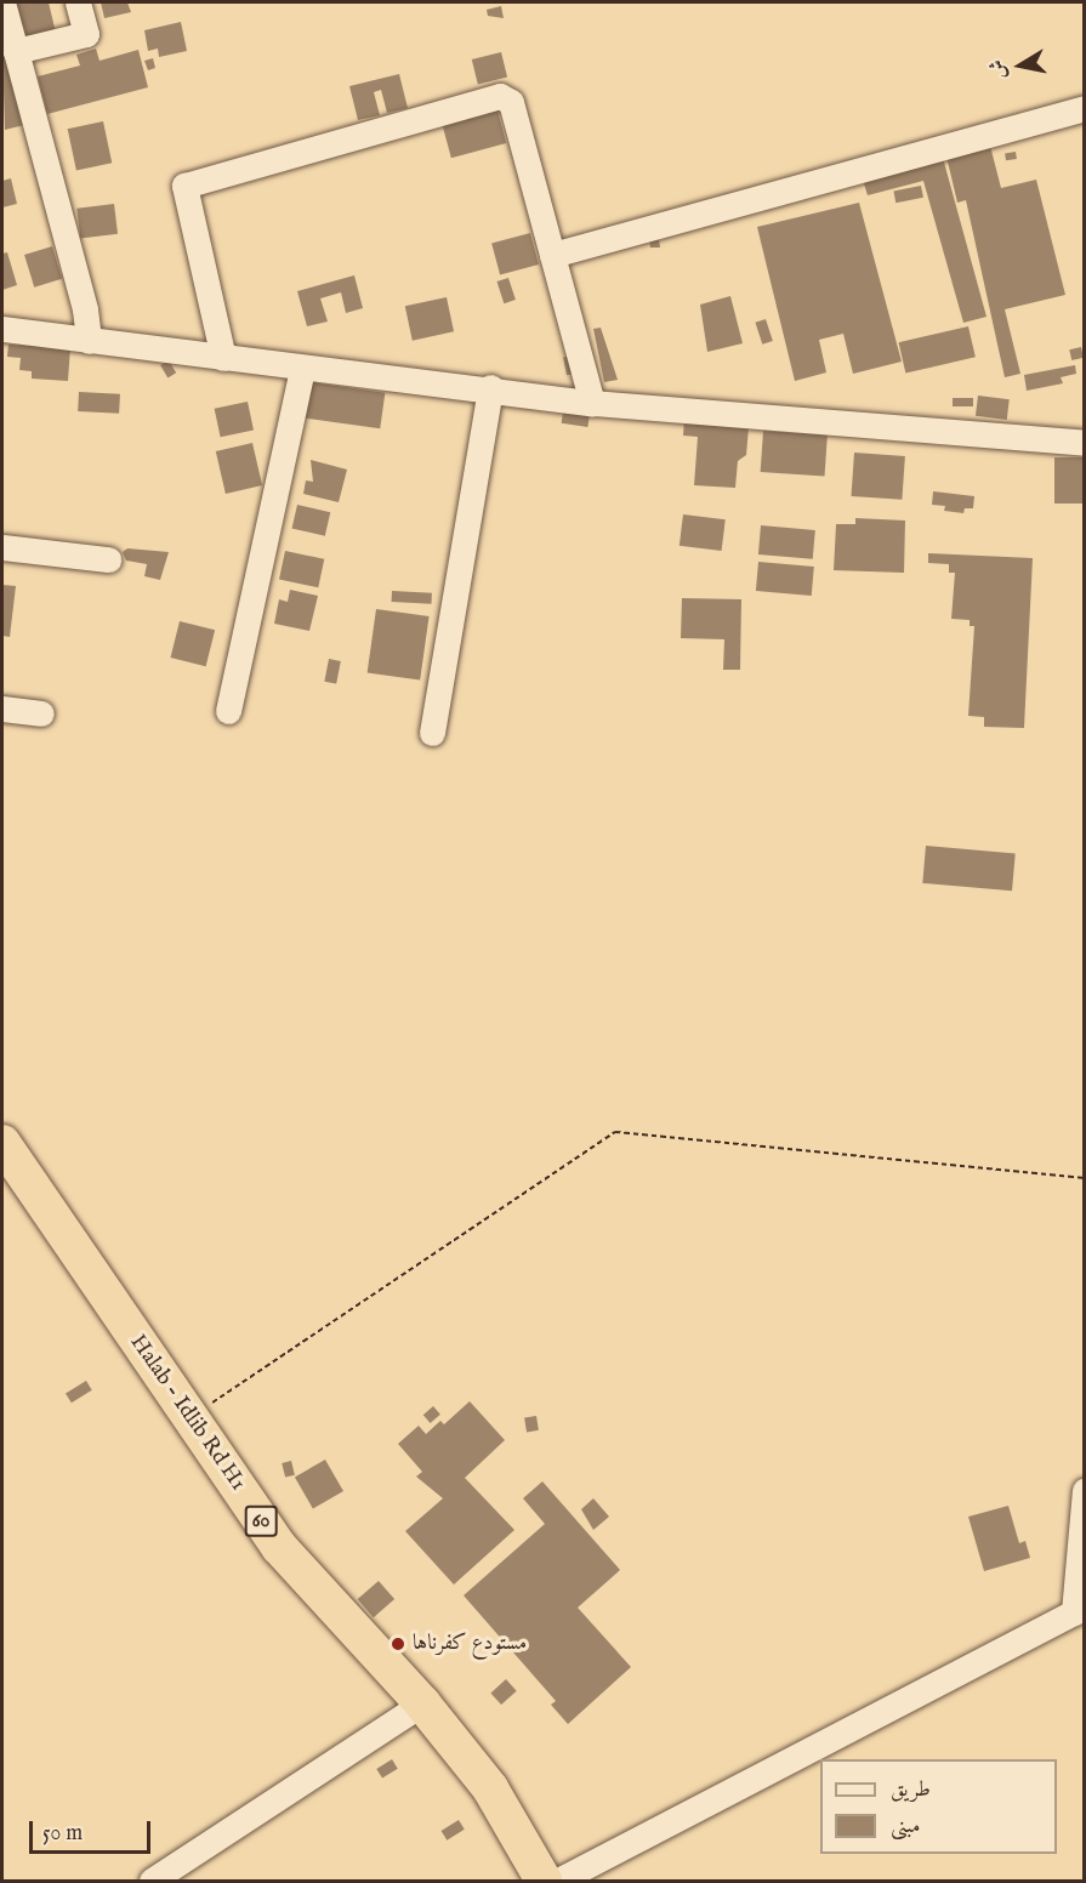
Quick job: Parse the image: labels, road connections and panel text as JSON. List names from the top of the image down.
{
  "streets": {
    "highway": ["Halab - Idlib Rd H1", "60"]
  },
  "places": ["مستودع كفرناها"],
  "legend": ["طريق", "مبنى"],
  "scale_bar": "50 m",
  "north": "left"
}
